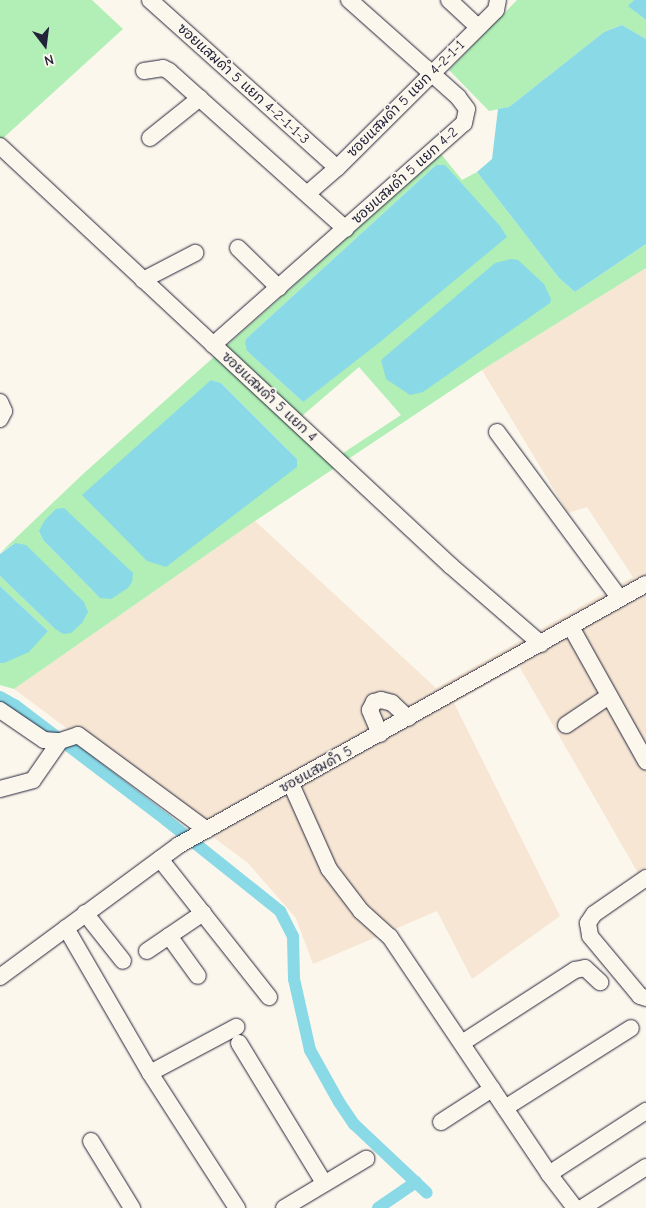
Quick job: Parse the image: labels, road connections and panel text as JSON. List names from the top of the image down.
{
  "streets": {
    "street": [
      "ซอยแสมดำ 5 แยก 4-2-1-1-3",
      "ซอยแสมดำ 5 แยก 4-2-1-1",
      "ซอยแสมดำ 5 แยก 4-2",
      "ซอยแสมดำ 5 แยก 4",
      "ซอยแสมดำ 5"
    ]
  },
  "crossings": [
    ["ซอยแสมดำ 5 แยก 4-2-1-1-3", "ซอยแสมดำ 5 แยก 4-2-1-1"],
    ["ซอยแสมดำ 5 แยก 4-2-1-1", "ซอยแสมดำ 5 แยก 4-2"],
    ["ซอยแสมดำ 5 แยก 4-2", "ซอยแสมดำ 5 แยก 4"],
    ["ซอยแสมดำ 5 แยก 4", "ซอยแสมดำ 5"]
  ],
  "north": "bottom"
}
